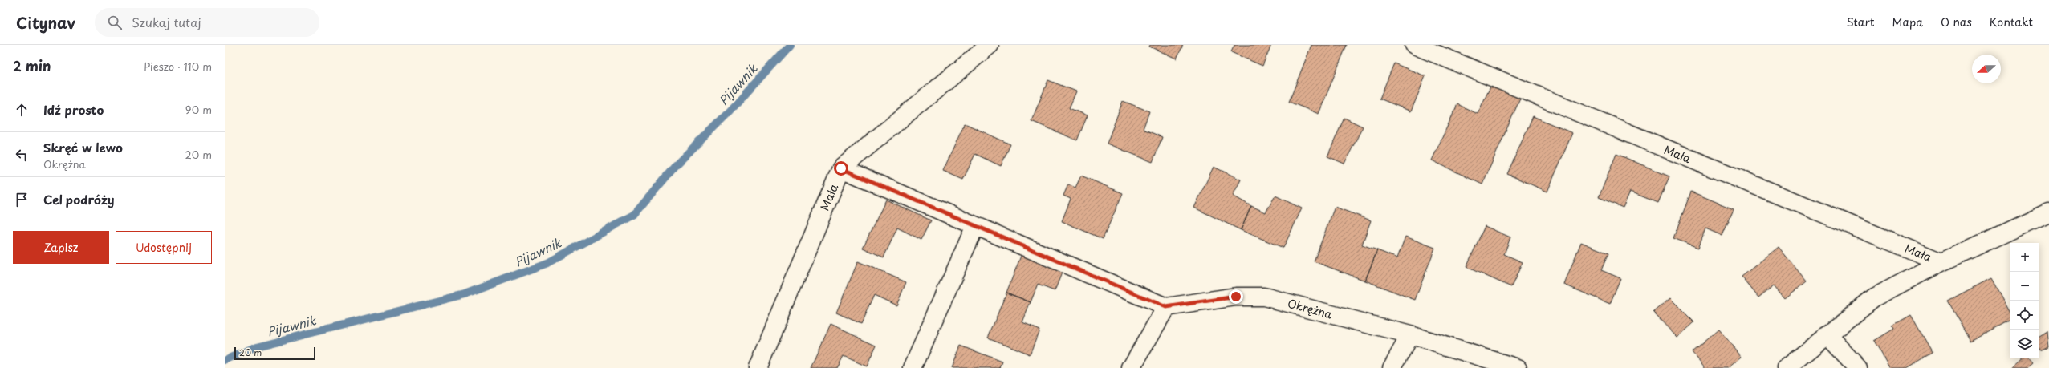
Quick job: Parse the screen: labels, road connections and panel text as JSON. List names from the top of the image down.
{
  "streets": {
    "street": ["Mała", "Okrężna"]
  },
  "water": ["Pijawnik"],
  "scale_bar": "20 m",
  "north": "left",
  "page": {
    "header": "Citynav",
    "search": "Szukaj tutaj",
    "nav": [
      "Start",
      "Mapa",
      "O nas",
      "Kontakt"
    ],
    "heading": ["2 min", "Pieszo · 110 m"],
    "list": [
      ["Idź prosto", "90 m"],
      ["Skręć w lewo", "Okrężna", "20 m"],
      "Cel podróży"
    ],
    "buttons": ["Zapisz", "Udostępnij"],
    "map_buttons": ["+", "−"],
    "scale": "20 m"
  }
}
